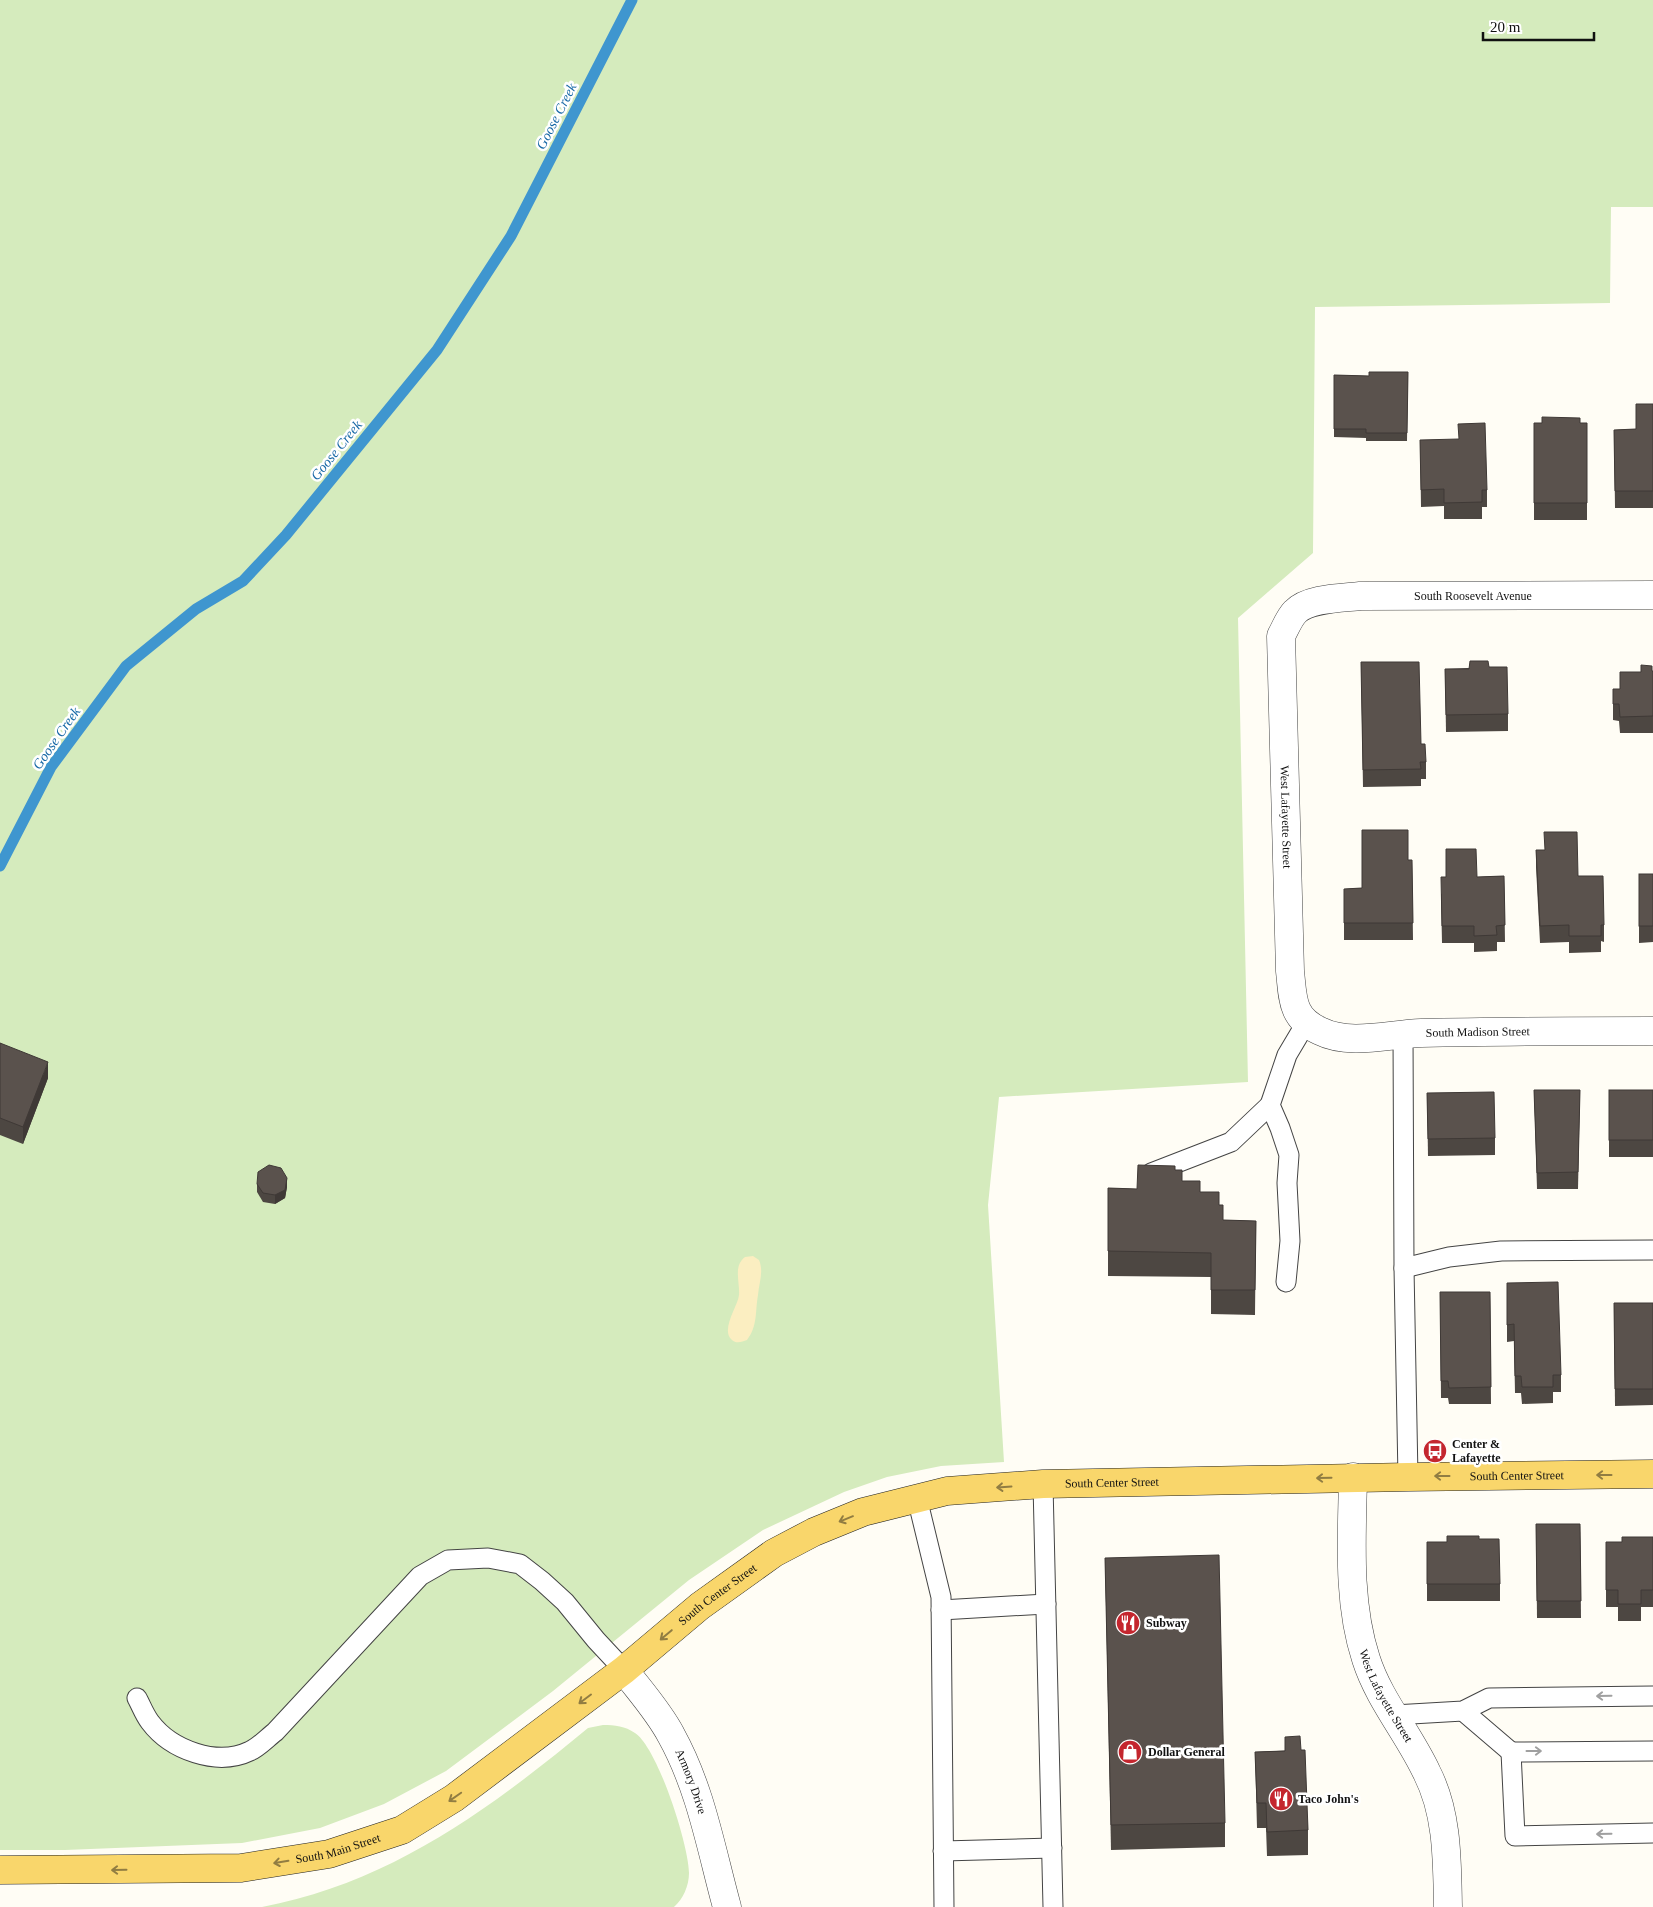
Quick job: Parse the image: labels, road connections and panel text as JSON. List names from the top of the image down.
{
  "streets": {
    "main road": ["South Center Street", "South Main Street"],
    "street": [
      "South Roosevelt Avenue",
      "West Lafayette Street",
      "South Madison Street",
      "Armory Drive"
    ]
  },
  "crossings": [
    ["South Roosevelt Avenue", "West Lafayette Street"],
    ["West Lafayette Street", "South Madison Street"],
    ["West Lafayette Street", "South Center Street"],
    ["South Center Street", "Armory Drive"],
    ["South Center Street", "South Main Street"],
    ["Armory Drive", "South Main Street"]
  ],
  "one_way": ["South Center Street", "South Main Street"],
  "water": ["Goose Creek"],
  "places": {
    "bus stop": ["Center & Lafayette"],
    "restaurant": ["Subway", "Taco John's"],
    "shop": ["Dollar General"]
  },
  "scale_bar": "20 m"
}
